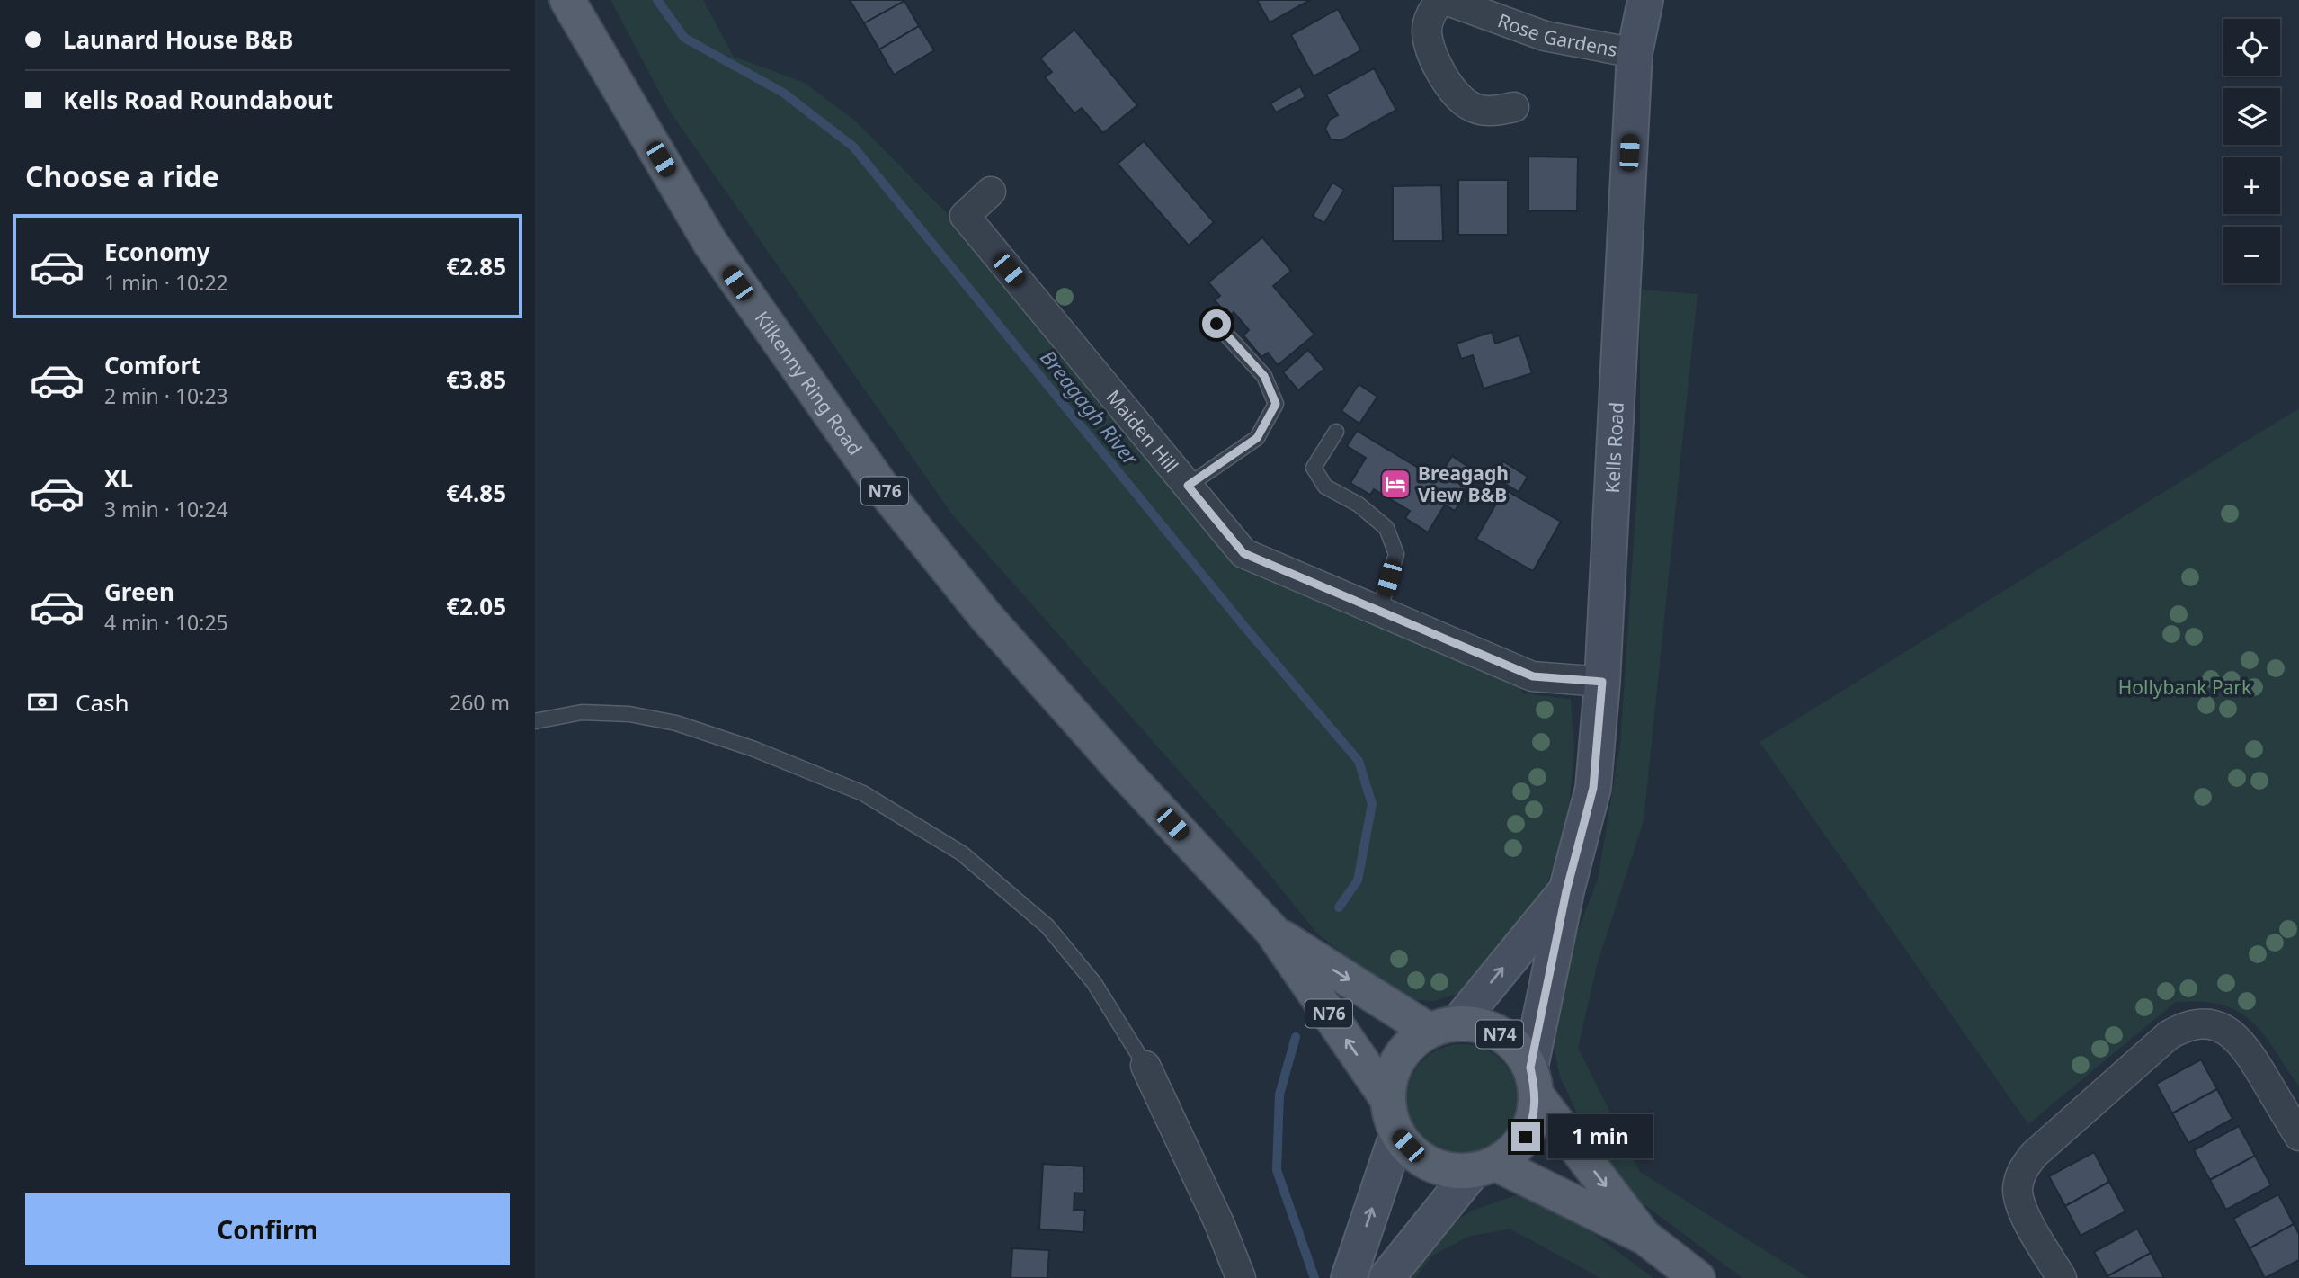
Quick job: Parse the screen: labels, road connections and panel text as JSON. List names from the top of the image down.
{
  "streets": {
    "main road": [
      "Kilkenny Ring Road",
      "Kells Road",
      "N76",
      "N74"
    ],
    "street": ["Rose Gardens", "Maiden Hill"]
  },
  "crossings": [
    ["Rose Gardens", "Kells Road"],
    ["Kilkenny Ring Road", "Kells Road"],
    ["Kilkenny Ring Road", "N74"],
    ["Maiden Hill", "Kells Road"],
    ["Kells Road", "N74"]
  ],
  "water": ["Breagagh River"],
  "parks": ["Hollybank Park"],
  "places": {
    "hotel": ["Breagagh View B&B"]
  },
  "page": {
    "banner": ["Launard House B&B", "Kells Road Roundabout"],
    "map_buttons": ["+", "−"],
    "heading": "Choose a ride",
    "list": [
      {
        "name": "Economy",
        "note": "1 min · 10:22",
        "value": "€2.85"
      },
      {
        "name": "Comfort",
        "note": "2 min · 10:23",
        "value": "€3.85"
      },
      {
        "name": "XL",
        "note": "3 min · 10:24",
        "value": "€4.85"
      },
      {
        "name": "Green",
        "note": "4 min · 10:25",
        "value": "€2.05"
      }
    ],
    "pay": ["Cash", "260 m"],
    "bubble": "1 min",
    "buttons": "Confirm"
  }
}
